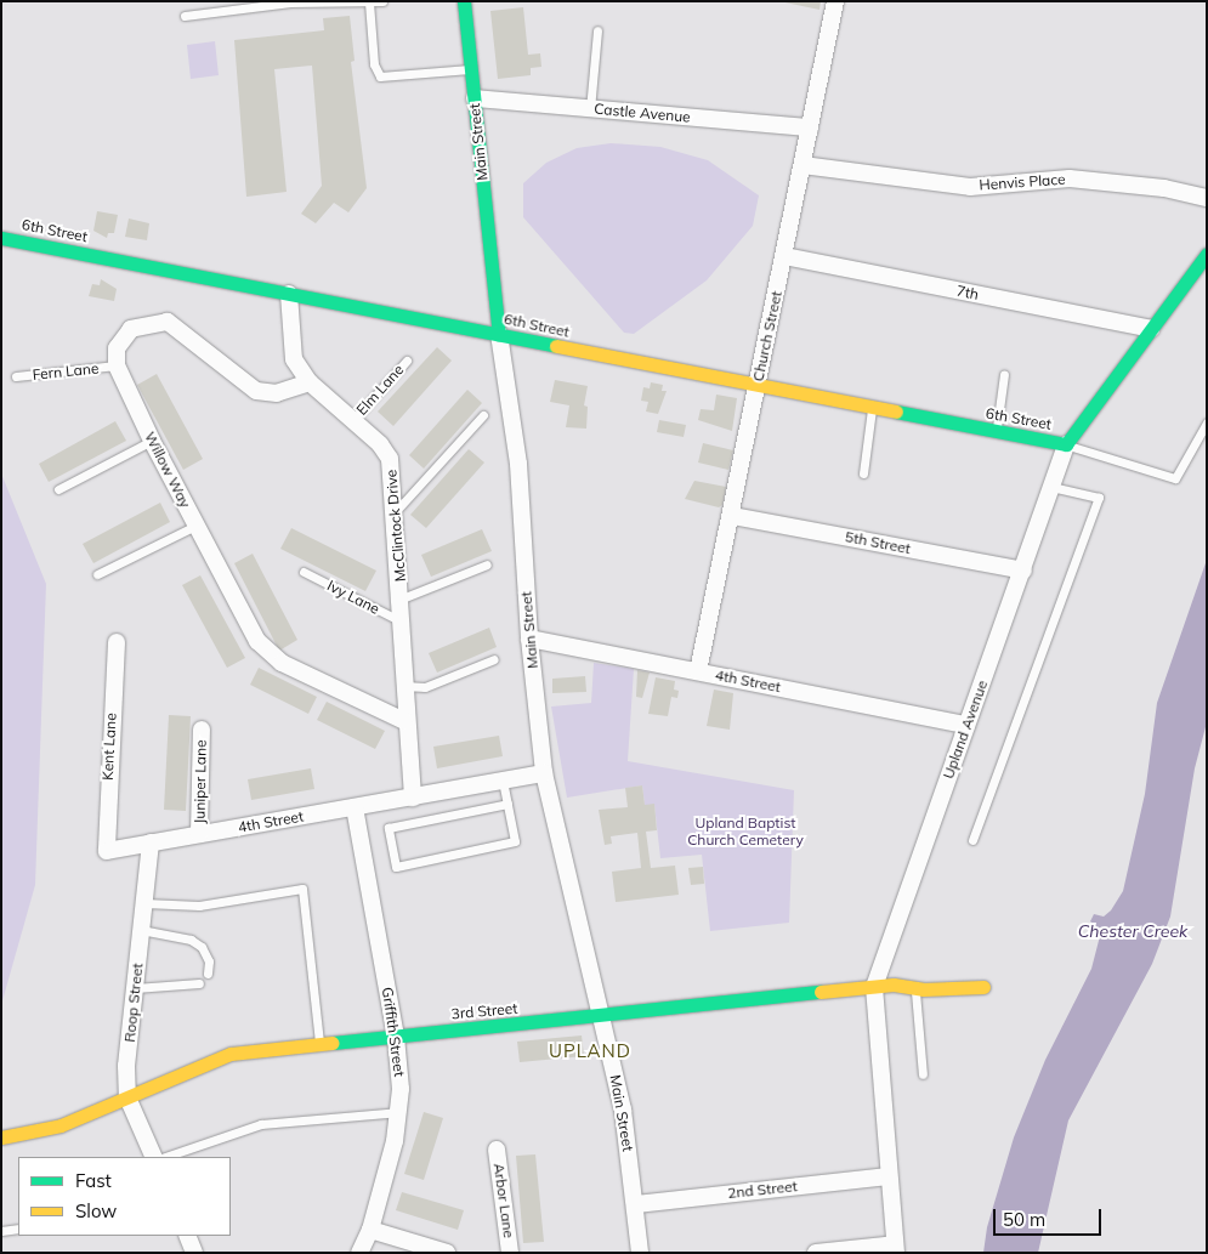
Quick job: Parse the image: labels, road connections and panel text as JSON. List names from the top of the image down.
{
  "streets": {
    "street": [
      "Castle Avenue",
      "Main Street",
      "Henvis Place",
      "6th Street",
      "7th",
      "Church Street",
      "Willow Way",
      "McClintock Drive",
      "5th Street",
      "4th Street",
      "Upland Avenue",
      "Kent Lane",
      "Juniper Lane",
      "Roop Street",
      "3rd Street",
      "Griffith Street",
      "2nd Street",
      "Arbor Lane"
    ],
    "lane": ["Fern Lane", "Elm Lane", "Ivy Lane"]
  },
  "crossings": [
    ["Castle Avenue", "Main Street"],
    ["Castle Avenue", "Church Street"],
    ["Main Street", "6th Street"],
    ["Main Street", "4th Street"],
    ["Main Street", "3rd Street"],
    ["Main Street", "2nd Street"],
    ["Henvis Place", "Church Street"],
    ["6th Street", "Church Street"],
    ["6th Street", "McClintock Drive"],
    ["6th Street", "Upland Avenue"],
    ["7th", "Church Street"],
    ["7th", "Upland Avenue"],
    ["Church Street", "5th Street"],
    ["Church Street", "4th Street"],
    ["Fern Lane", "Willow Way"],
    ["Elm Lane", "McClintock Drive"],
    ["Willow Way", "McClintock Drive"],
    ["McClintock Drive", "Ivy Lane"],
    ["McClintock Drive", "4th Street"],
    ["5th Street", "Upland Avenue"],
    ["4th Street", "Upland Avenue"],
    ["4th Street", "Kent Lane"],
    ["4th Street", "Juniper Lane"],
    ["4th Street", "Roop Street"],
    ["4th Street", "Griffith Street"],
    ["Upland Avenue", "3rd Street"],
    ["Upland Avenue", "2nd Street"],
    ["Roop Street", "3rd Street"],
    ["3rd Street", "Griffith Street"]
  ],
  "districts": ["UPLAND"],
  "water": ["Chester Creek"],
  "parks": ["Upland Baptist Church Cemetery"],
  "legend": ["Fast", "Slow"],
  "scale_bar": "50 m"
}
